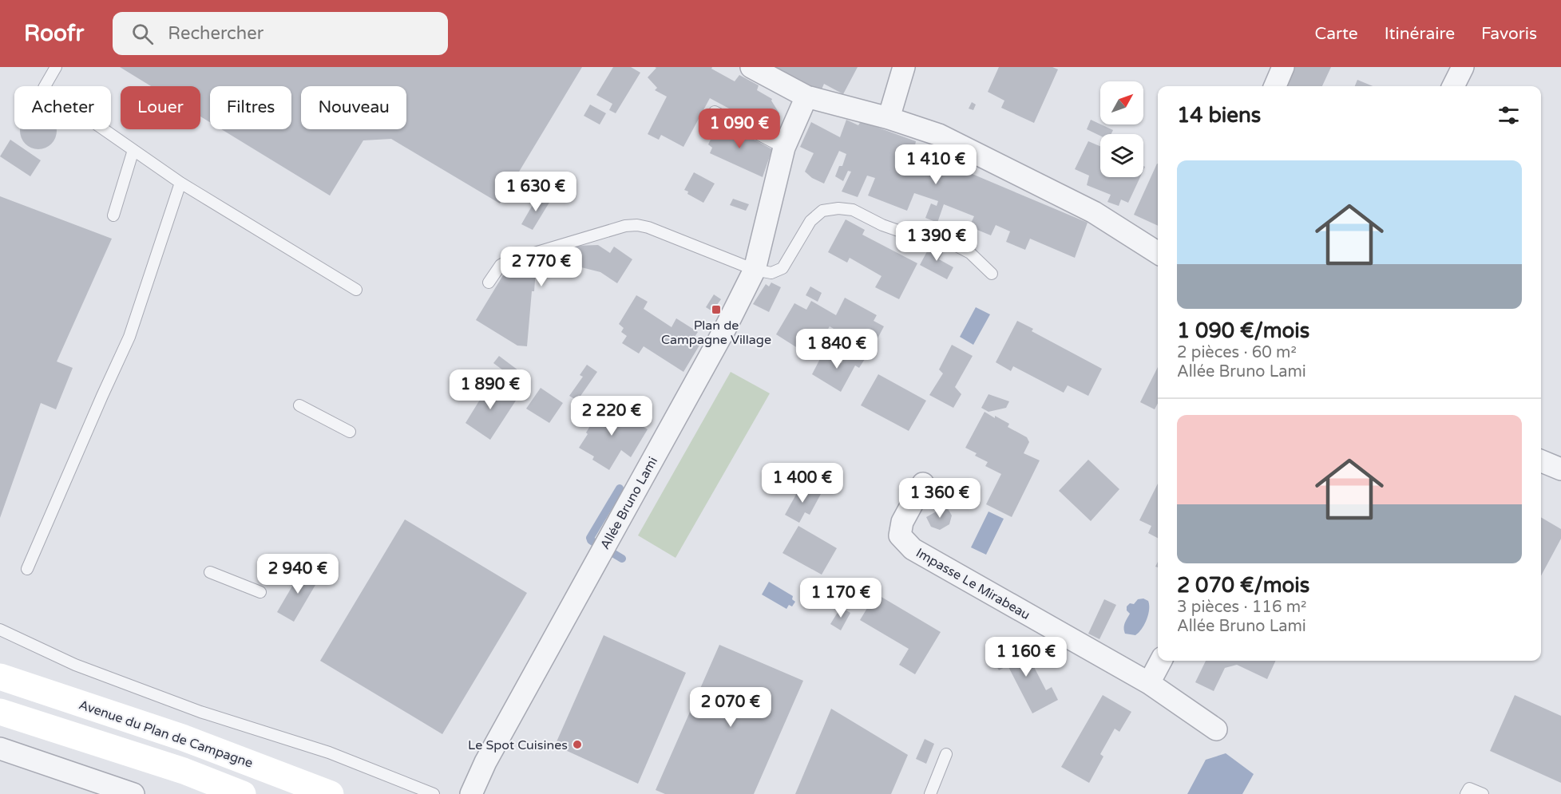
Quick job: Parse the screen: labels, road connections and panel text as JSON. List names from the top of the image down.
{
  "streets": {
    "main road": ["Avenue du Plan de Campagne"],
    "street": ["Allée Bruno Lami", "Impasse Le Mirabeau"]
  },
  "places": {
    "transit": ["Plan de Campagne Village"],
    "other": ["Le Spot Cuisines"]
  },
  "north": "top right",
  "page": {
    "header": "Roofr",
    "search": "Rechercher",
    "nav": ["Carte", "Itinéraire", "Favoris"],
    "chip": [
      "Acheter",
      "Louer",
      "Filtres",
      "Nouveau"
    ],
    "heading": "14 biens",
    "price": [
      "1 090 €",
      "1 410 €",
      "1 630 €",
      "1 390 €",
      "2 770 €",
      "1 840 €",
      "1 890 €",
      "2 220 €",
      "1 400 €",
      "1 360 €",
      "2 940 €",
      "1 170 €",
      "1 160 €",
      "2 070 €"
    ],
    "list": [
      {
        "name": "1 090 €/mois",
        "note": "2 pièces · 60 m² · Allée Bruno Lami"
      },
      {
        "name": "2 070 €/mois",
        "note": "3 pièces · 116 m² · Allée Bruno Lami"
      }
    ]
  }
}
